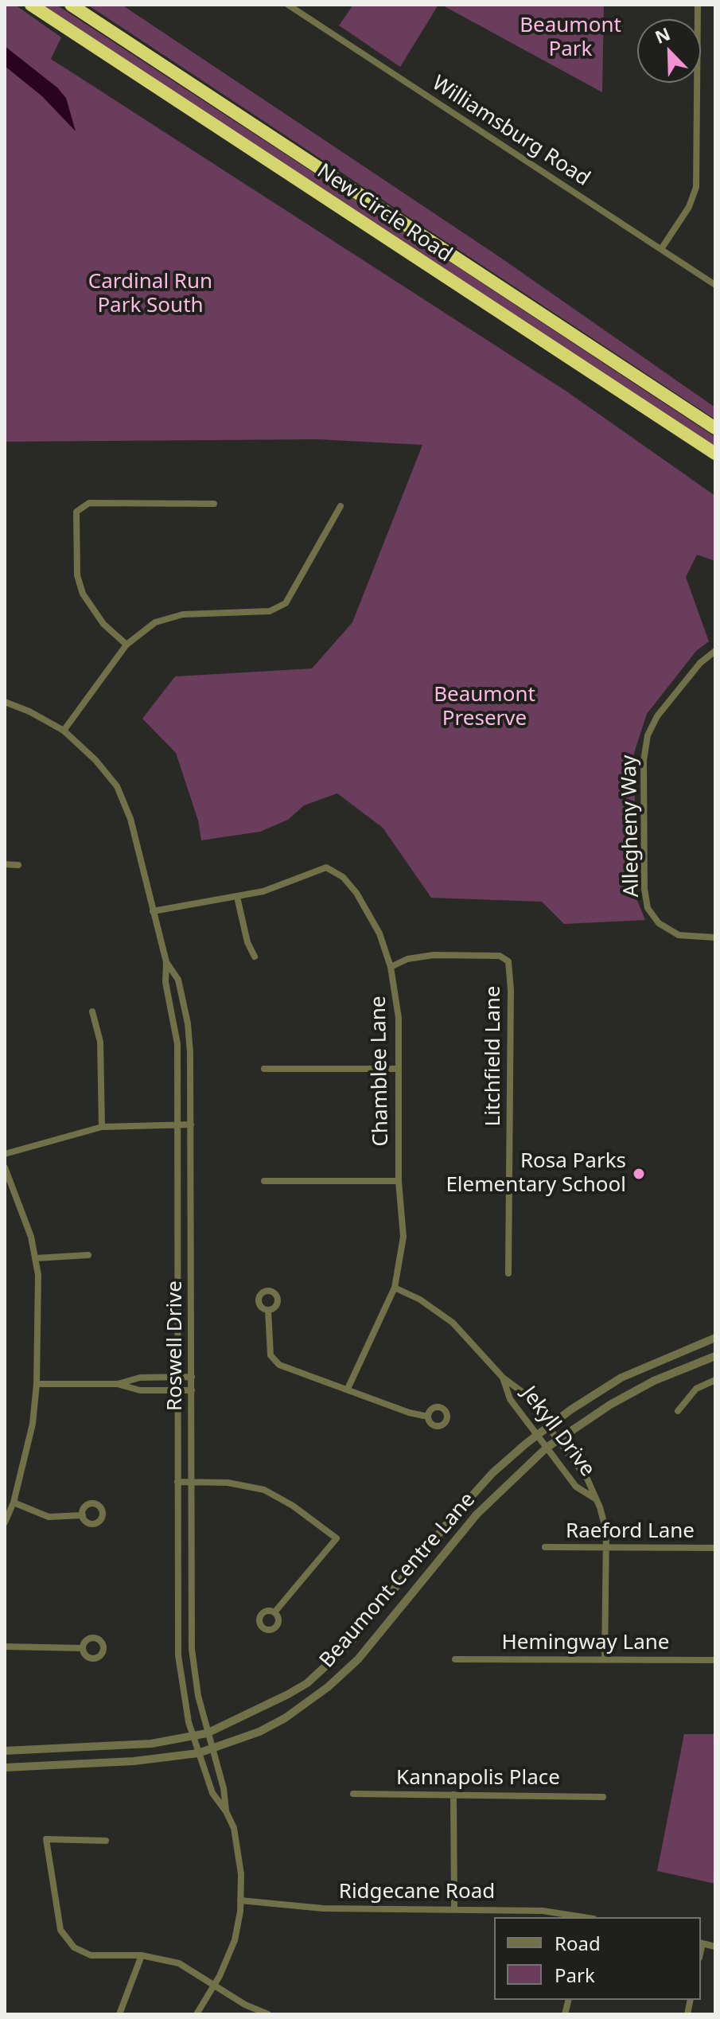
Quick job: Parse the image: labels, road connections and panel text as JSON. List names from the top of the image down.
{
  "streets": {
    "highway": ["New Circle Road"],
    "street": [
      "Williamsburg Road",
      "Allegheny Way",
      "Litchfield Lane",
      "Chamblee Lane",
      "Roswell Drive",
      "Jekyll Drive",
      "Raeford Lane",
      "Beaumont Centre Lane",
      "Hemingway Lane",
      "Kannapolis Place",
      "Ridgecane Road"
    ]
  },
  "crossings": [
    ["Litchfield Lane", "Chamblee Lane"],
    ["Chamblee Lane", "Roswell Drive"],
    ["Chamblee Lane", "Jekyll Drive"],
    ["Roswell Drive", "Beaumont Centre Lane"],
    ["Jekyll Drive", "Raeford Lane"],
    ["Jekyll Drive", "Beaumont Centre Lane"],
    ["Jekyll Drive", "Hemingway Lane"]
  ],
  "parks": ["Beaumont Park", "Cardinal Run Park South", "Beaumont Preserve"],
  "places": ["Rosa Parks Elementary School"],
  "legend": ["Road", "Park"],
  "north": "top left"
}
